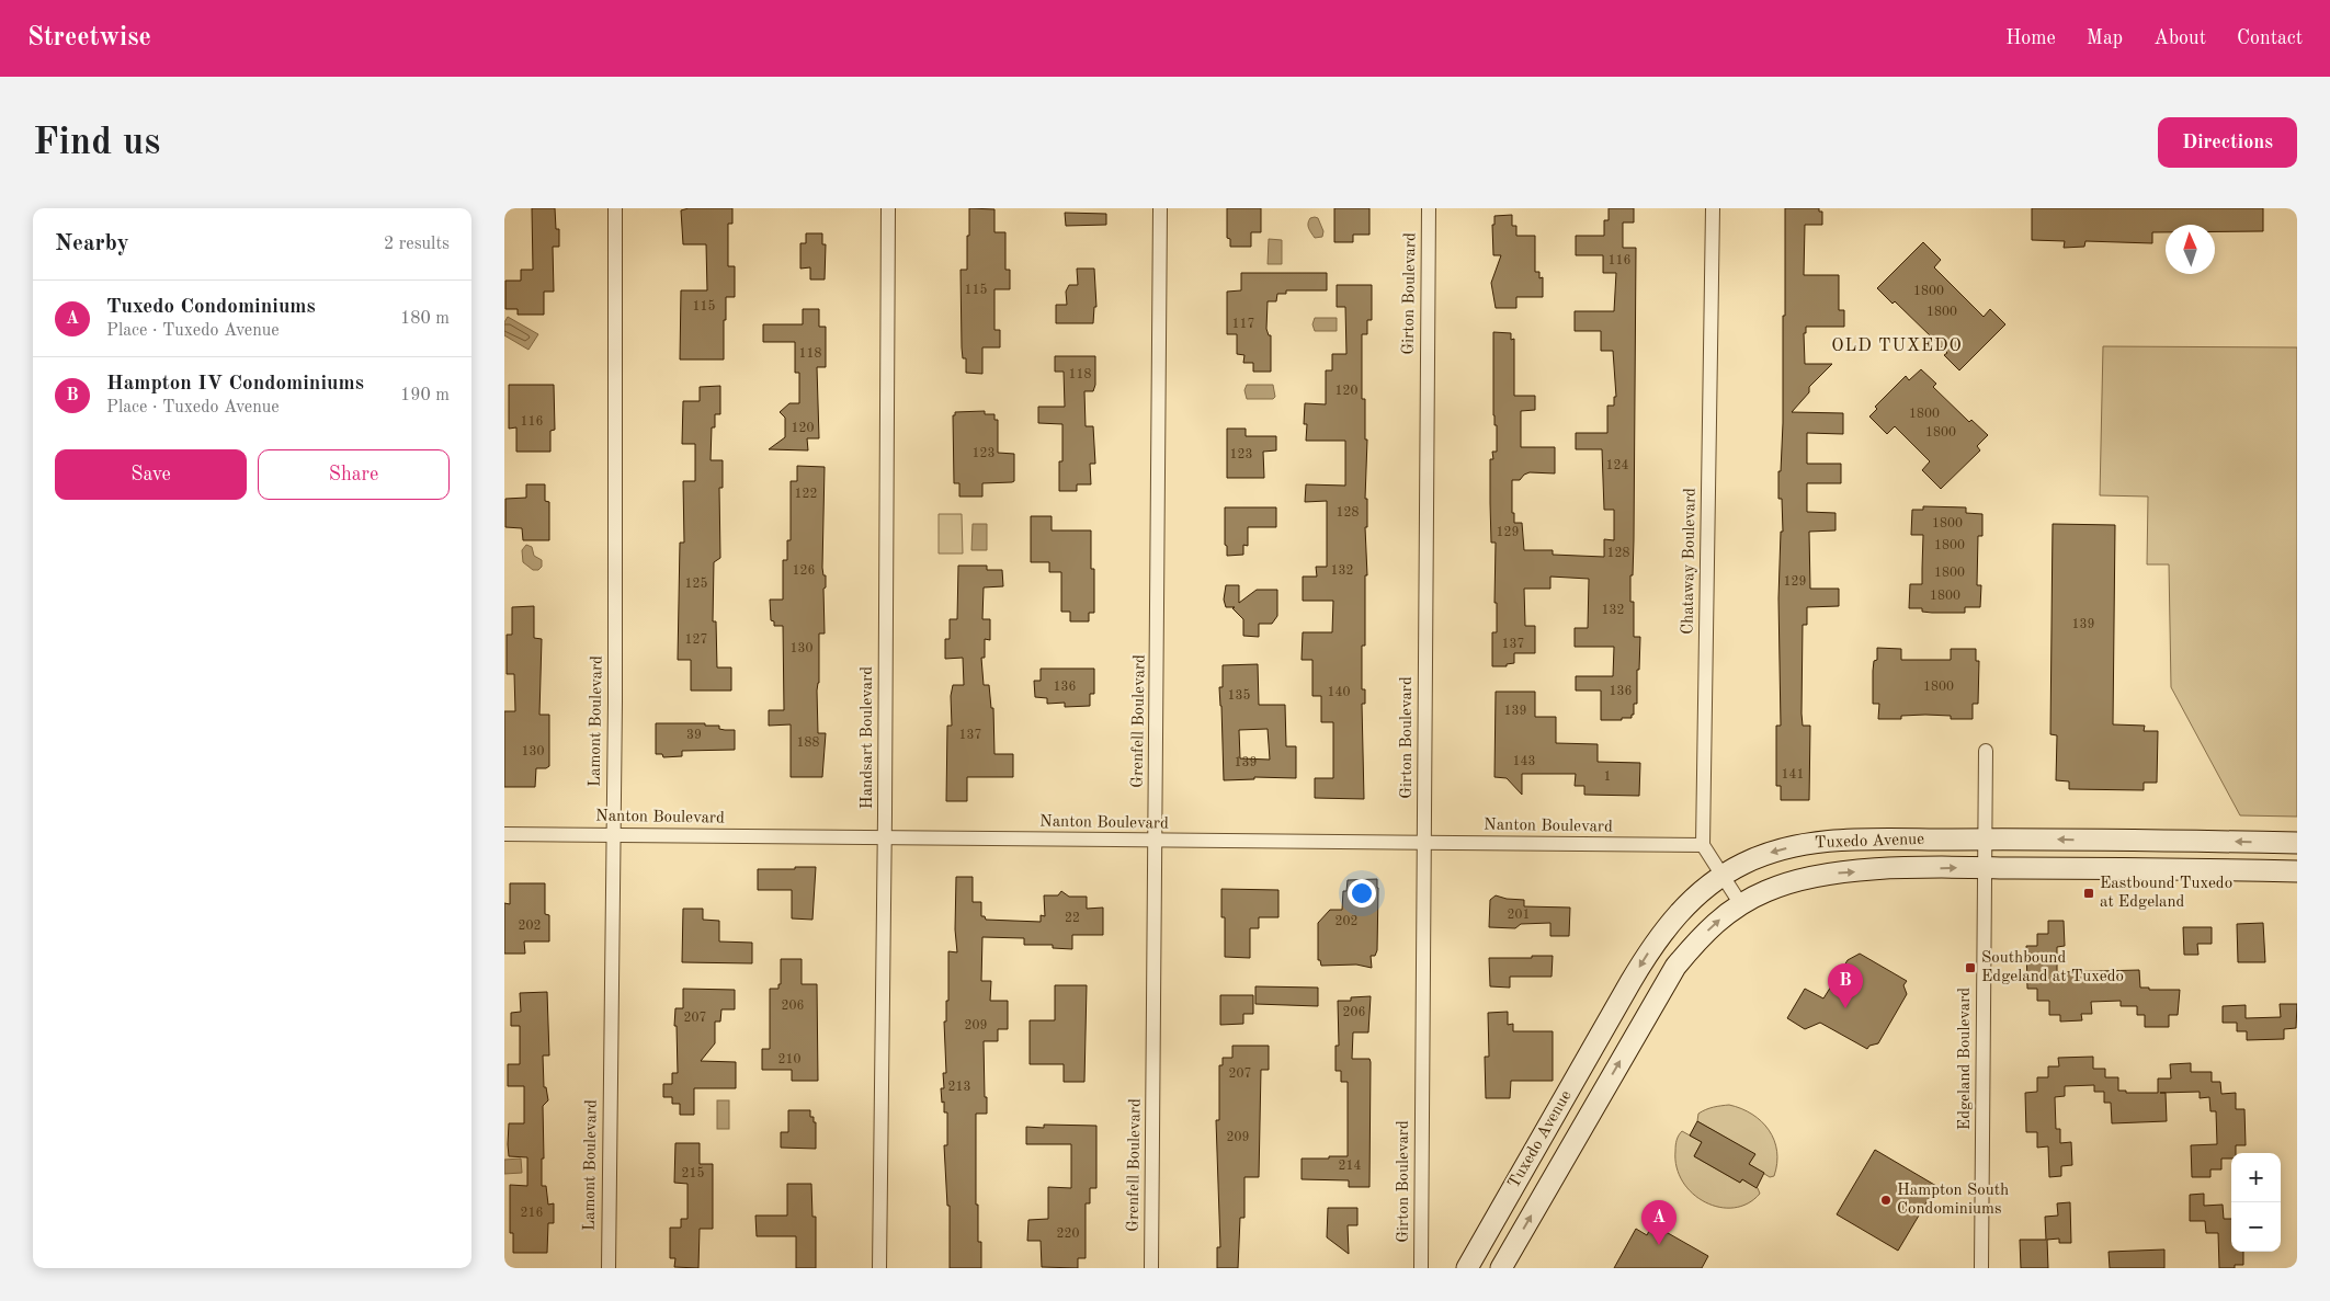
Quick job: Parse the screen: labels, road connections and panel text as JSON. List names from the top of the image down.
{
  "streets": {
    "main road": ["Tuxedo Avenue"],
    "street": [
      "Girton Boulevard",
      "Chataway Boulevard",
      "Lamont Boulevard",
      "Grenfell Boulevard",
      "Handsart Boulevard",
      "Nanton Boulevard",
      "Edgeland Boulevard"
    ]
  },
  "crossings": [
    ["Girton Boulevard", "Nanton Boulevard"],
    ["Chataway Boulevard", "Nanton Boulevard"],
    ["Lamont Boulevard", "Nanton Boulevard"],
    ["Grenfell Boulevard", "Nanton Boulevard"],
    ["Handsart Boulevard", "Nanton Boulevard"],
    ["Tuxedo Avenue", "Edgeland Boulevard"]
  ],
  "districts": ["OLD TUXEDO"],
  "places": {
    "transit": ["Eastbound Tuxedo at Edgeland", "Southbound Edgeland at Tuxedo"],
    "other": ["Hampton South Condominiums"]
  },
  "house_numbers": [
    "116",
    "115",
    "1800",
    "115",
    "1800",
    "117",
    "118",
    "118",
    "120",
    "1800",
    "116",
    "120",
    "1800",
    "123",
    "123",
    "124",
    "122",
    "128",
    "1800",
    "129",
    "1800",
    "128",
    "126",
    "132",
    "1800",
    "129",
    "125",
    "1800",
    "132",
    "139",
    "127",
    "137",
    "130",
    "136",
    "1800",
    "136",
    "140",
    "135",
    "139",
    "39",
    "137",
    "188",
    "130",
    "143",
    "139",
    "141",
    "1",
    "201",
    "22",
    "202",
    "202",
    "206",
    "206",
    "207",
    "209",
    "210",
    "207",
    "213",
    "209",
    "214",
    "215",
    "216",
    "220"
  ],
  "north": "top",
  "page": {
    "header": "Streetwise",
    "nav": [
      "Home",
      "Map",
      "About",
      "Contact"
    ],
    "buttons": [
      "Directions",
      ["Save", "Share"]
    ],
    "title": "Find us",
    "heading": ["Nearby", "2 results"],
    "list": [
      {
        "mark": "A",
        "name": "Tuxedo Condominiums",
        "note": "Place · Tuxedo Avenue",
        "value": "180 m"
      },
      {
        "mark": "B",
        "name": "Hampton IV Condominiums",
        "note": "Place · Tuxedo Avenue",
        "value": "190 m"
      }
    ],
    "pins": ["B", "A"],
    "map_buttons": ["+", "−"]
  }
}
